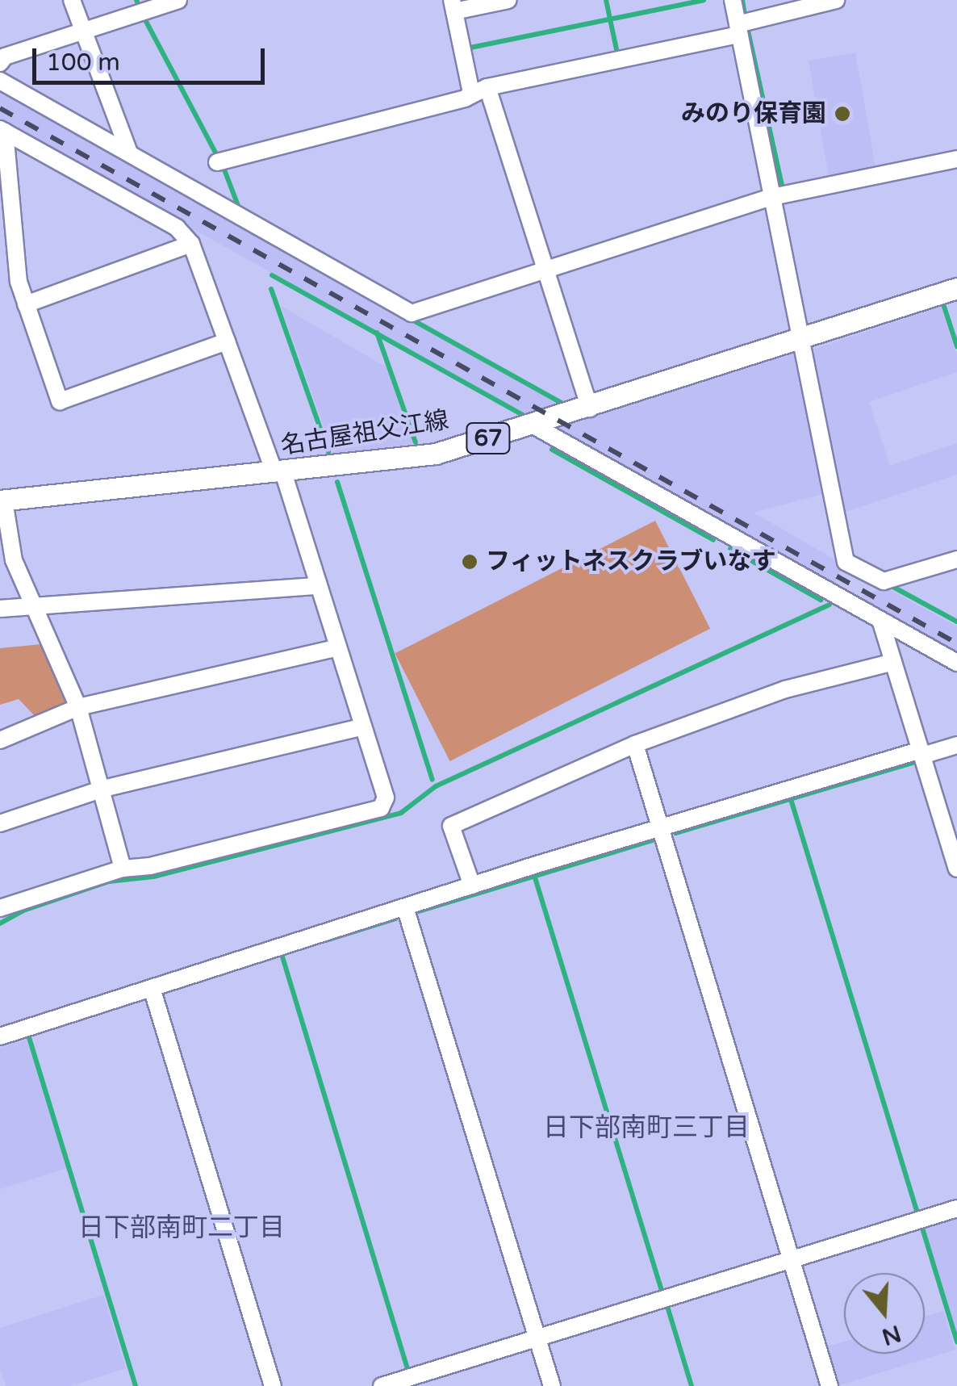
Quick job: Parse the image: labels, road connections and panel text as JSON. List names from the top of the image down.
{
  "streets": {
    "main road": ["名古屋祖父江線", "67"]
  },
  "districts": ["日下部南町三丁目", "日下部南町二丁目"],
  "places": ["みのり保育園", "フィットネスクラブいなす"],
  "scale_bar": "100 m",
  "north": "bottom"
}
